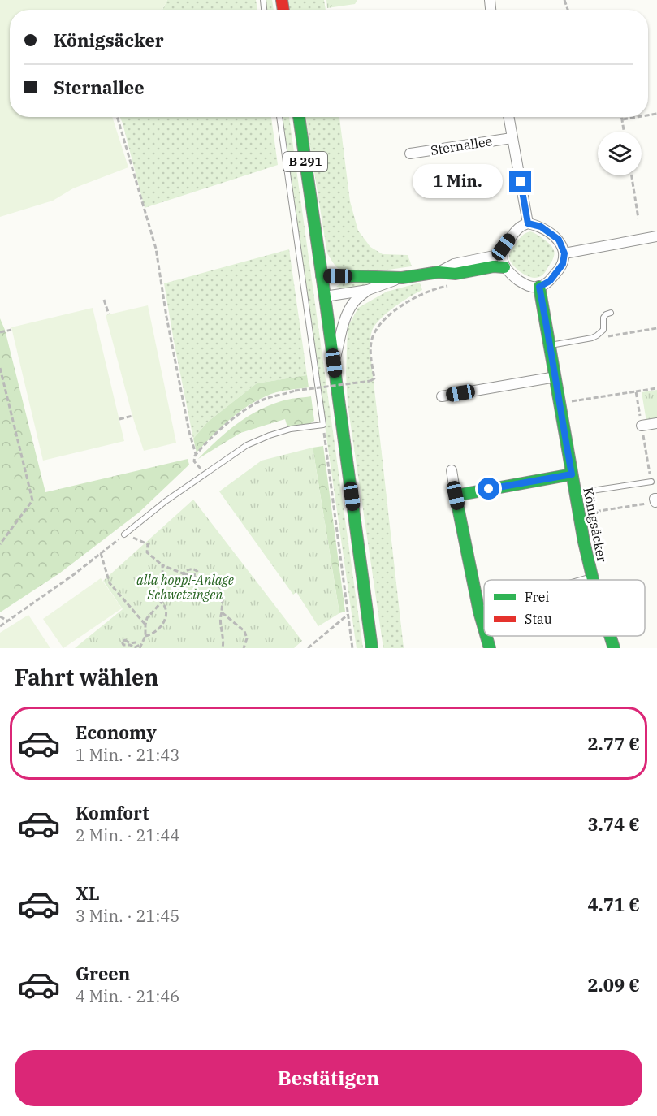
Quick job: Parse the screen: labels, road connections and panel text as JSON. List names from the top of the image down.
{
  "streets": {
    "street": ["Sternallee", "B 291", "Königsäcker"]
  },
  "parks": ["alla hopp!-Anlage Schwetzingen"],
  "legend": ["Frei", "Stau"],
  "page": {
    "banner": ["Königsäcker", "Sternallee"],
    "bubble": "1 Min.",
    "heading": "Fahrt wählen",
    "list": [
      {
        "name": "Economy",
        "note": "1 Min. · 21:43",
        "value": "2.77 €"
      },
      {
        "name": "Komfort",
        "note": "2 Min. · 21:44",
        "value": "3.74 €"
      },
      {
        "name": "XL",
        "note": "3 Min. · 21:45",
        "value": "4.71 €"
      },
      {
        "name": "Green",
        "note": "4 Min. · 21:46",
        "value": "2.09 €"
      }
    ],
    "buttons": "Bestätigen"
  }
}
